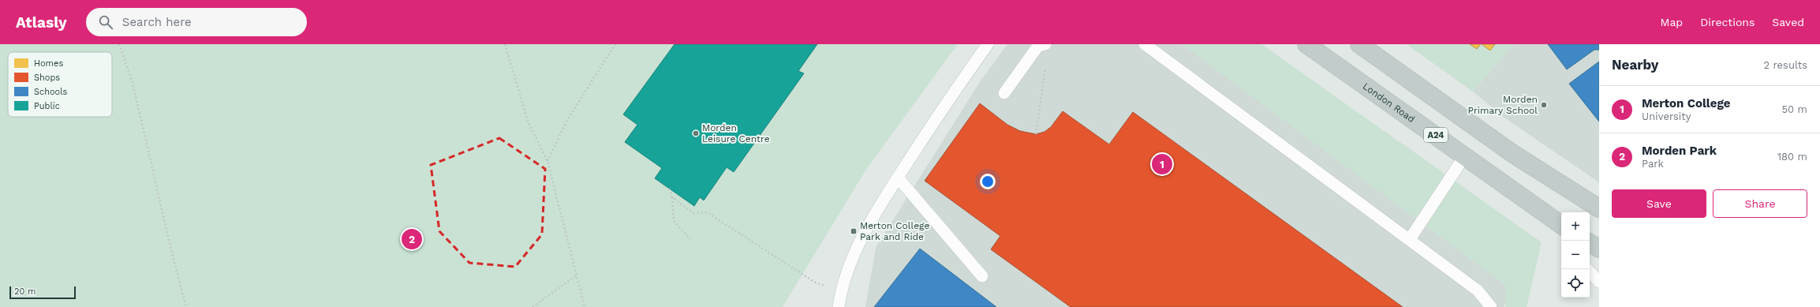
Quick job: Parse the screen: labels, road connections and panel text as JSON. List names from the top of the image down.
{
  "streets": {
    "highway": ["London Road", "A24"]
  },
  "places": {
    "other": ["Morden Primary School", "Morden Leisure Centre"],
    "transit": ["Merton College Park and Ride"]
  },
  "legend": [
    "Homes",
    "Shops",
    "Schools",
    "Public"
  ],
  "scale_bar": "20 m",
  "page": {
    "header": "Atlasly",
    "search": "Search here",
    "nav": ["Map", "Directions", "Saved"],
    "heading": ["Nearby", "2 results"],
    "list": [
      {
        "mark": "1",
        "name": "Merton College",
        "note": "University",
        "value": "50 m"
      },
      {
        "mark": "2",
        "name": "Morden Park",
        "note": "Park",
        "value": "180 m"
      }
    ],
    "pins": ["1", "2"],
    "buttons": ["Save", "Share"],
    "map_buttons": ["+", "−"],
    "scale": "20 m"
  }
}
